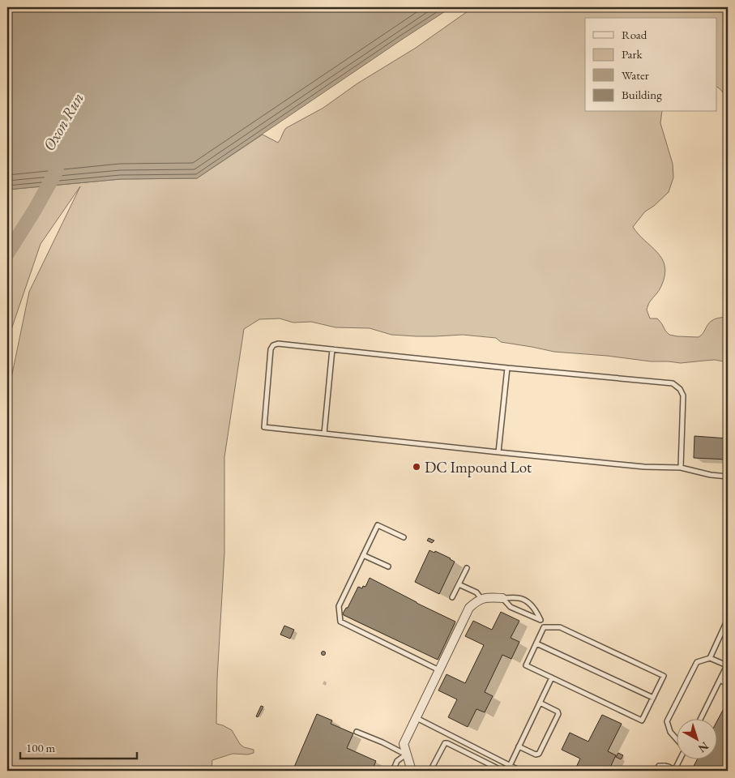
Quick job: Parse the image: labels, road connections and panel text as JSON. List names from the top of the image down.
{
  "water": ["Oxon Run"],
  "places": ["DC Impound Lot"],
  "legend": [
    "Road",
    "Park",
    "Water",
    "Building"
  ],
  "scale_bar": "100 m",
  "north": "bottom right"
}
